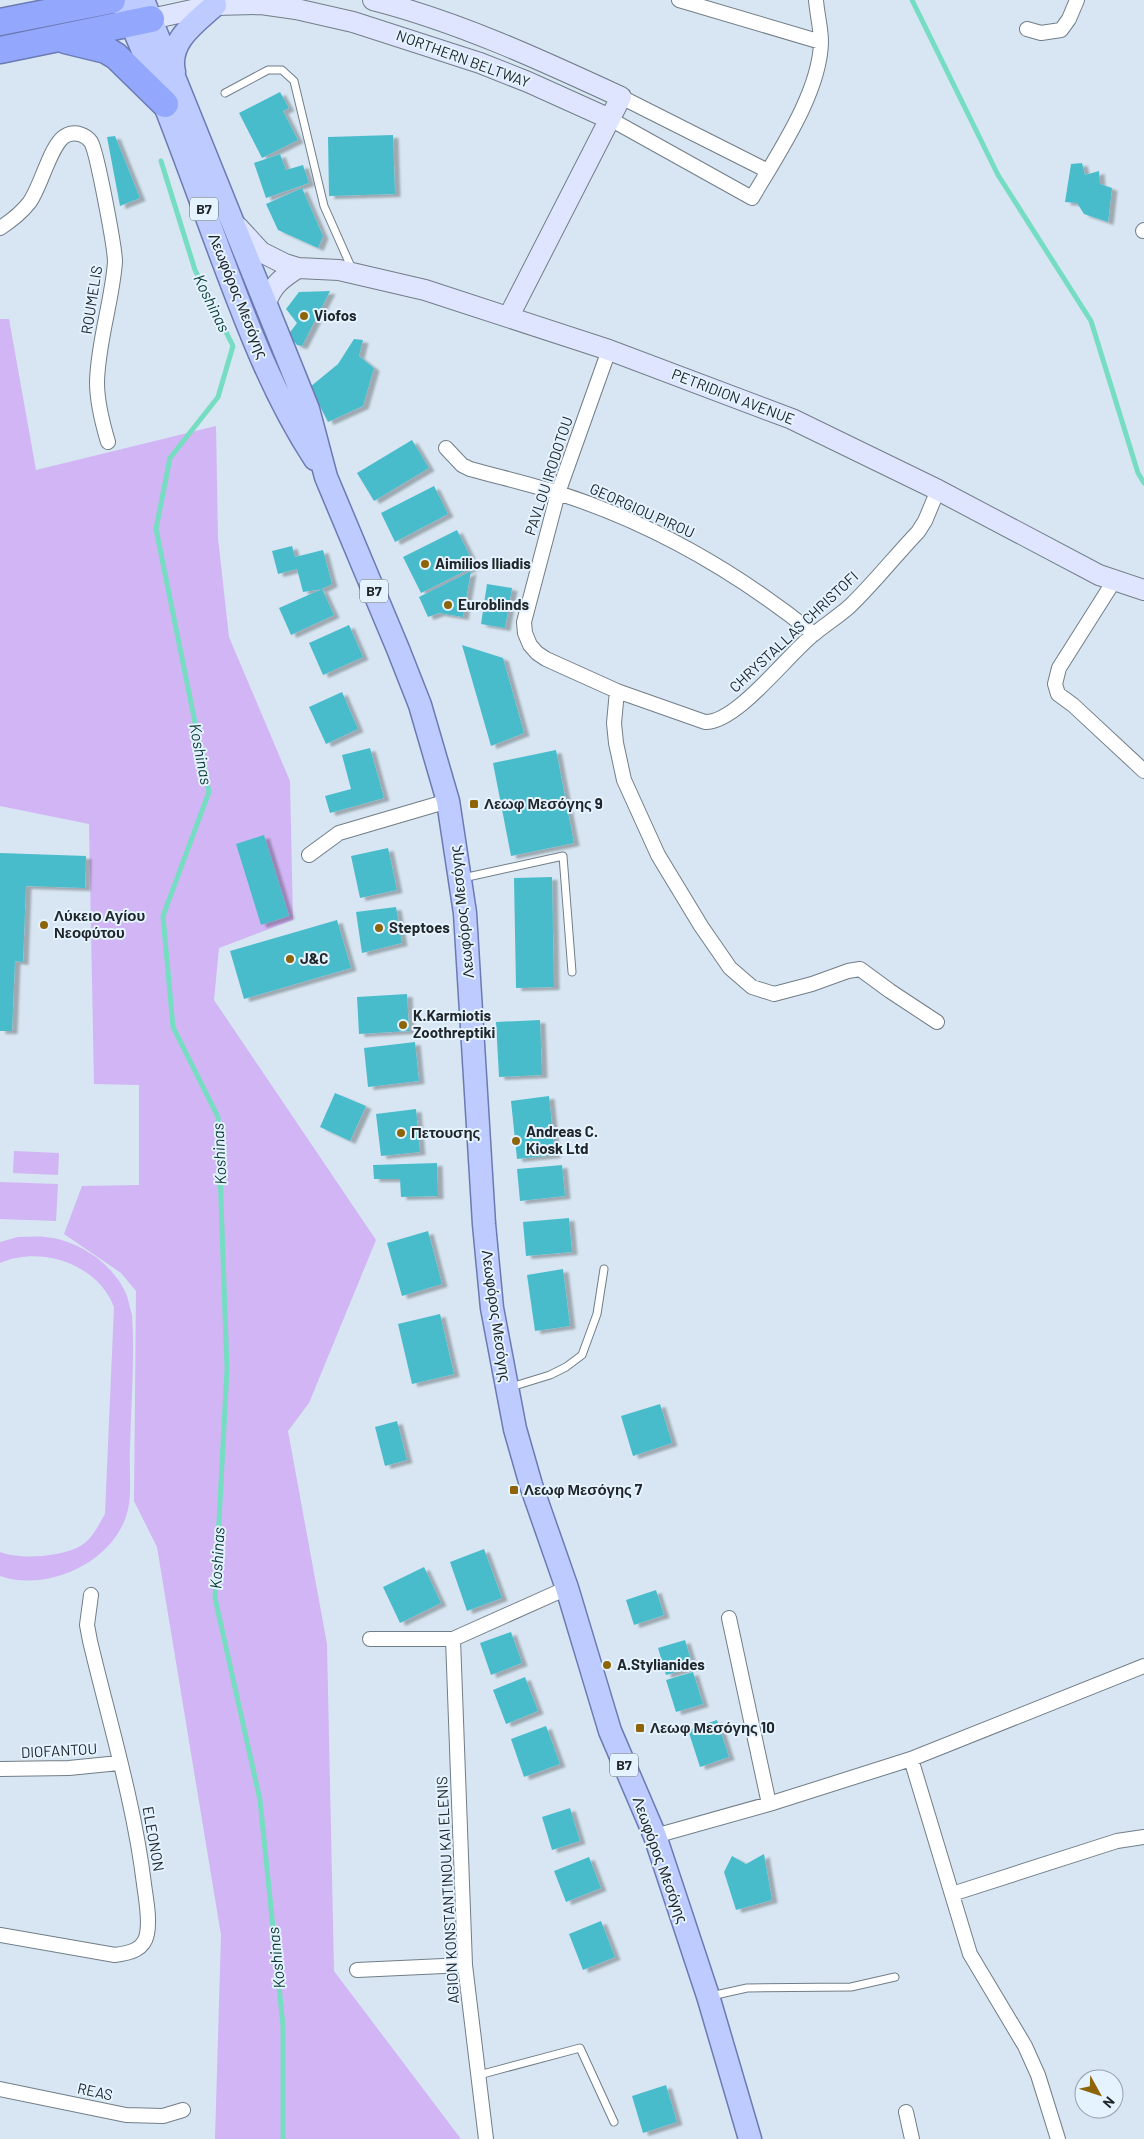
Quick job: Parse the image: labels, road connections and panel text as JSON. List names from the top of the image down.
{
  "streets": {
    "main road": ["B7", "Λεωφόρος Μεσόγης"],
    "street": [
      "NORTHERN BELTWAY",
      "ROUMELIS",
      "PETRIDION AVENUE",
      "PAVLOU IRODOTOU",
      "GEORGIOU PIROU",
      "CHRYSTALLAS CHRISTOFI",
      "DIOFANTOU",
      "ELEONON",
      "AGION KONSTANTINOU KAI ELENIS",
      "REAS"
    ]
  },
  "crossings": [
    ["NORTHERN BELTWAY", "B7"],
    ["NORTHERN BELTWAY", "Λεωφόρος Μεσόγης"],
    ["B7", "Λεωφόρος Μεσόγης"],
    ["Λεωφόρος Μεσόγης", "PETRIDION AVENUE"],
    ["PETRIDION AVENUE", "PAVLOU IRODOTOU"],
    ["PETRIDION AVENUE", "CHRYSTALLAS CHRISTOFI"],
    ["PAVLOU IRODOTOU", "GEORGIOU PIROU"],
    ["PAVLOU IRODOTOU", "CHRYSTALLAS CHRISTOFI"],
    ["GEORGIOU PIROU", "CHRYSTALLAS CHRISTOFI"],
    ["DIOFANTOU", "ELEONON"]
  ],
  "water": ["Koshinas"],
  "places": {
    "other": [
      "Viofos",
      "Aimilios Iliadis",
      "Euroblinds",
      "Λύκειο Αγίου Νεοφύτου",
      "Steptoes",
      "J&C",
      "K.Karmiotis Zoothreptiki",
      "Πετουσης",
      "Andreas C. Kiosk Ltd",
      "A.Stylianides"
    ],
    "transit": ["Λεωφ Μεσόγης 9", "Λεωφ Μεσόγης 7", "Λεωφ Μεσόγης 10"]
  },
  "north": "bottom right"
}
